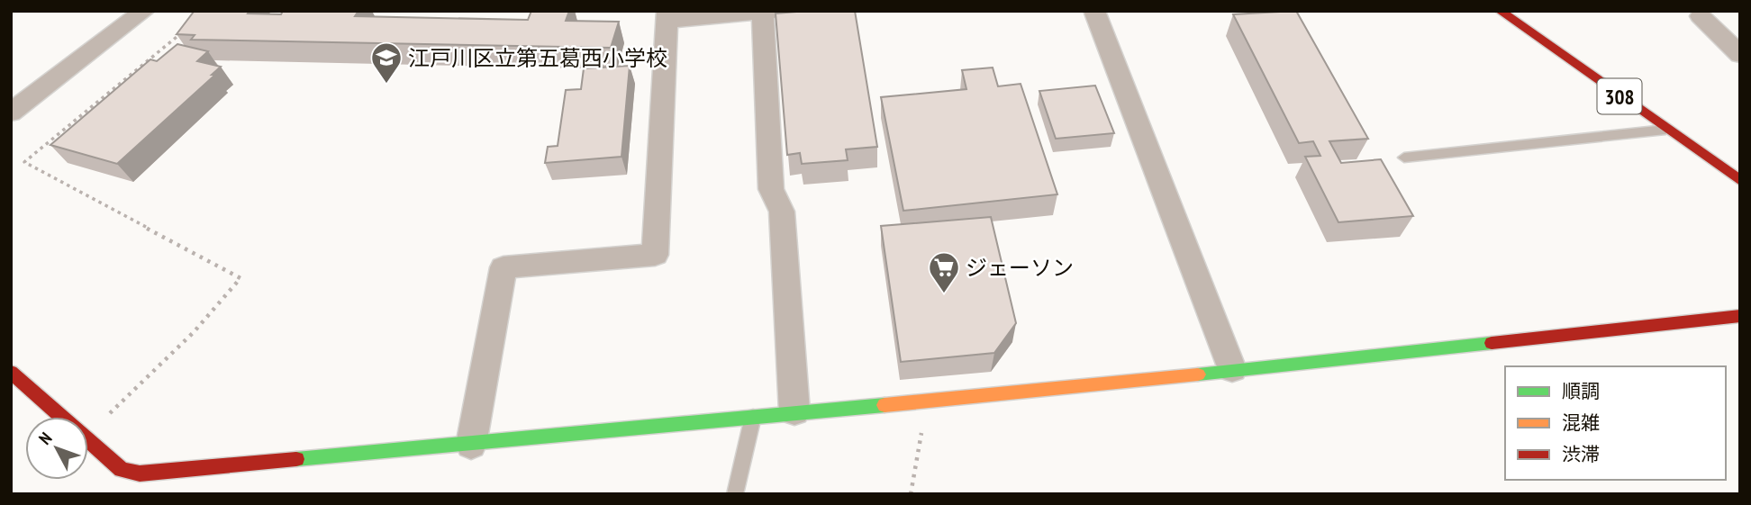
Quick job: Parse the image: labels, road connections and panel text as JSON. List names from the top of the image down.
{
  "streets": {
    "street": ["308"]
  },
  "places": {
    "school or university": ["江戸川区立第五葛西小学校"],
    "supermarket": ["ジェーソン"]
  },
  "legend": ["順調", "混雑", "渋滞"],
  "north": "top left"
}
